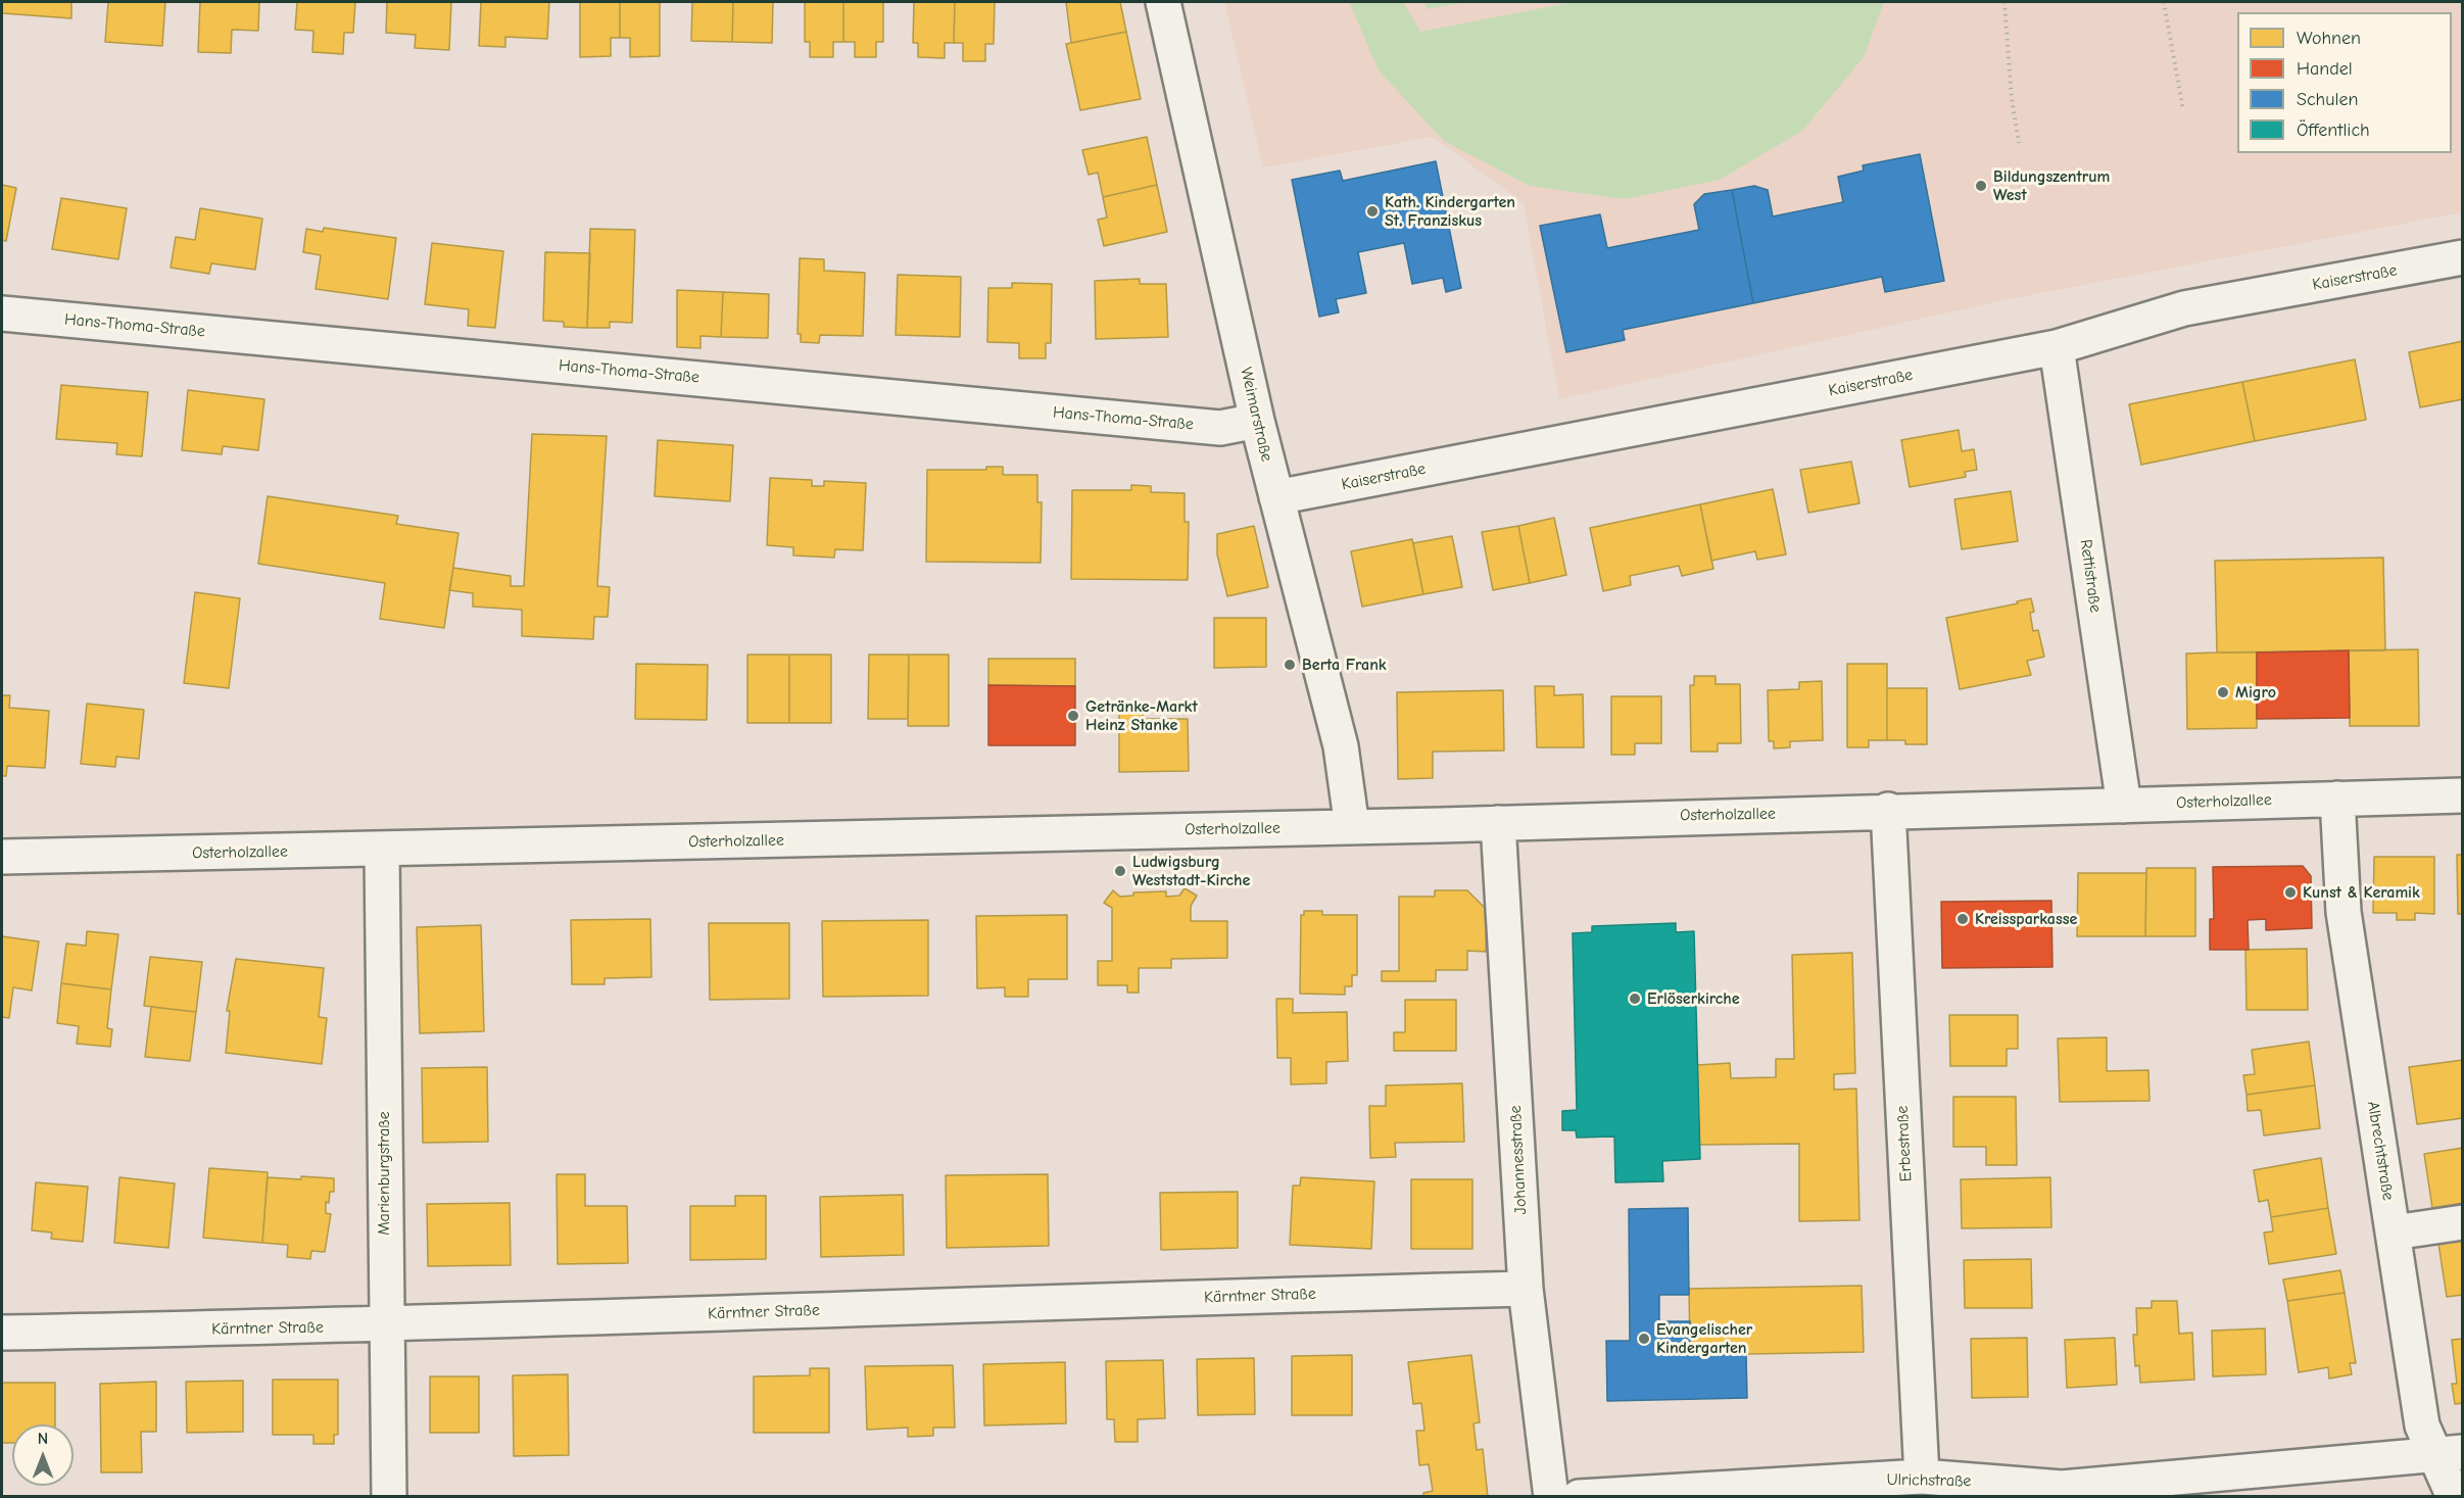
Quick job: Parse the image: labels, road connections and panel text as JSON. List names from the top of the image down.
{
  "streets": {
    "street": [
      "Kaiserstraße",
      "Hans-Thoma-Straße",
      "Weimarstraße",
      "Rettistraße",
      "Osterholzallee",
      "Erbestraße",
      "Albrechtstraße",
      "Johannesstraße",
      "Marienburgstraße",
      "Kärntner Straße",
      "Ulrichstraße"
    ]
  },
  "crossings": [
    ["Kaiserstraße", "Weimarstraße"],
    ["Kaiserstraße", "Rettistraße"],
    ["Hans-Thoma-Straße", "Weimarstraße"],
    ["Weimarstraße", "Osterholzallee"],
    ["Rettistraße", "Osterholzallee"],
    ["Osterholzallee", "Erbestraße"],
    ["Osterholzallee", "Albrechtstraße"],
    ["Osterholzallee", "Johannesstraße"],
    ["Osterholzallee", "Marienburgstraße"],
    ["Erbestraße", "Ulrichstraße"],
    ["Albrechtstraße", "Ulrichstraße"],
    ["Johannesstraße", "Kärntner Straße"],
    ["Marienburgstraße", "Kärntner Straße"]
  ],
  "places": [
    "Bildungszentrum West",
    "Kath. Kindergarten St. Franziskus",
    "Berta Frank",
    "Migro",
    "Getränke-Markt Heinz Stanke",
    "Ludwigsburg Weststadt-Kirche",
    "Kunst & Keramik",
    "Kreissparkasse",
    "Erlöserkirche",
    "Evangelischer Kindergarten"
  ],
  "legend": [
    "Wohnen",
    "Handel",
    "Schulen",
    "Öffentlich"
  ],
  "north": "top"
}
